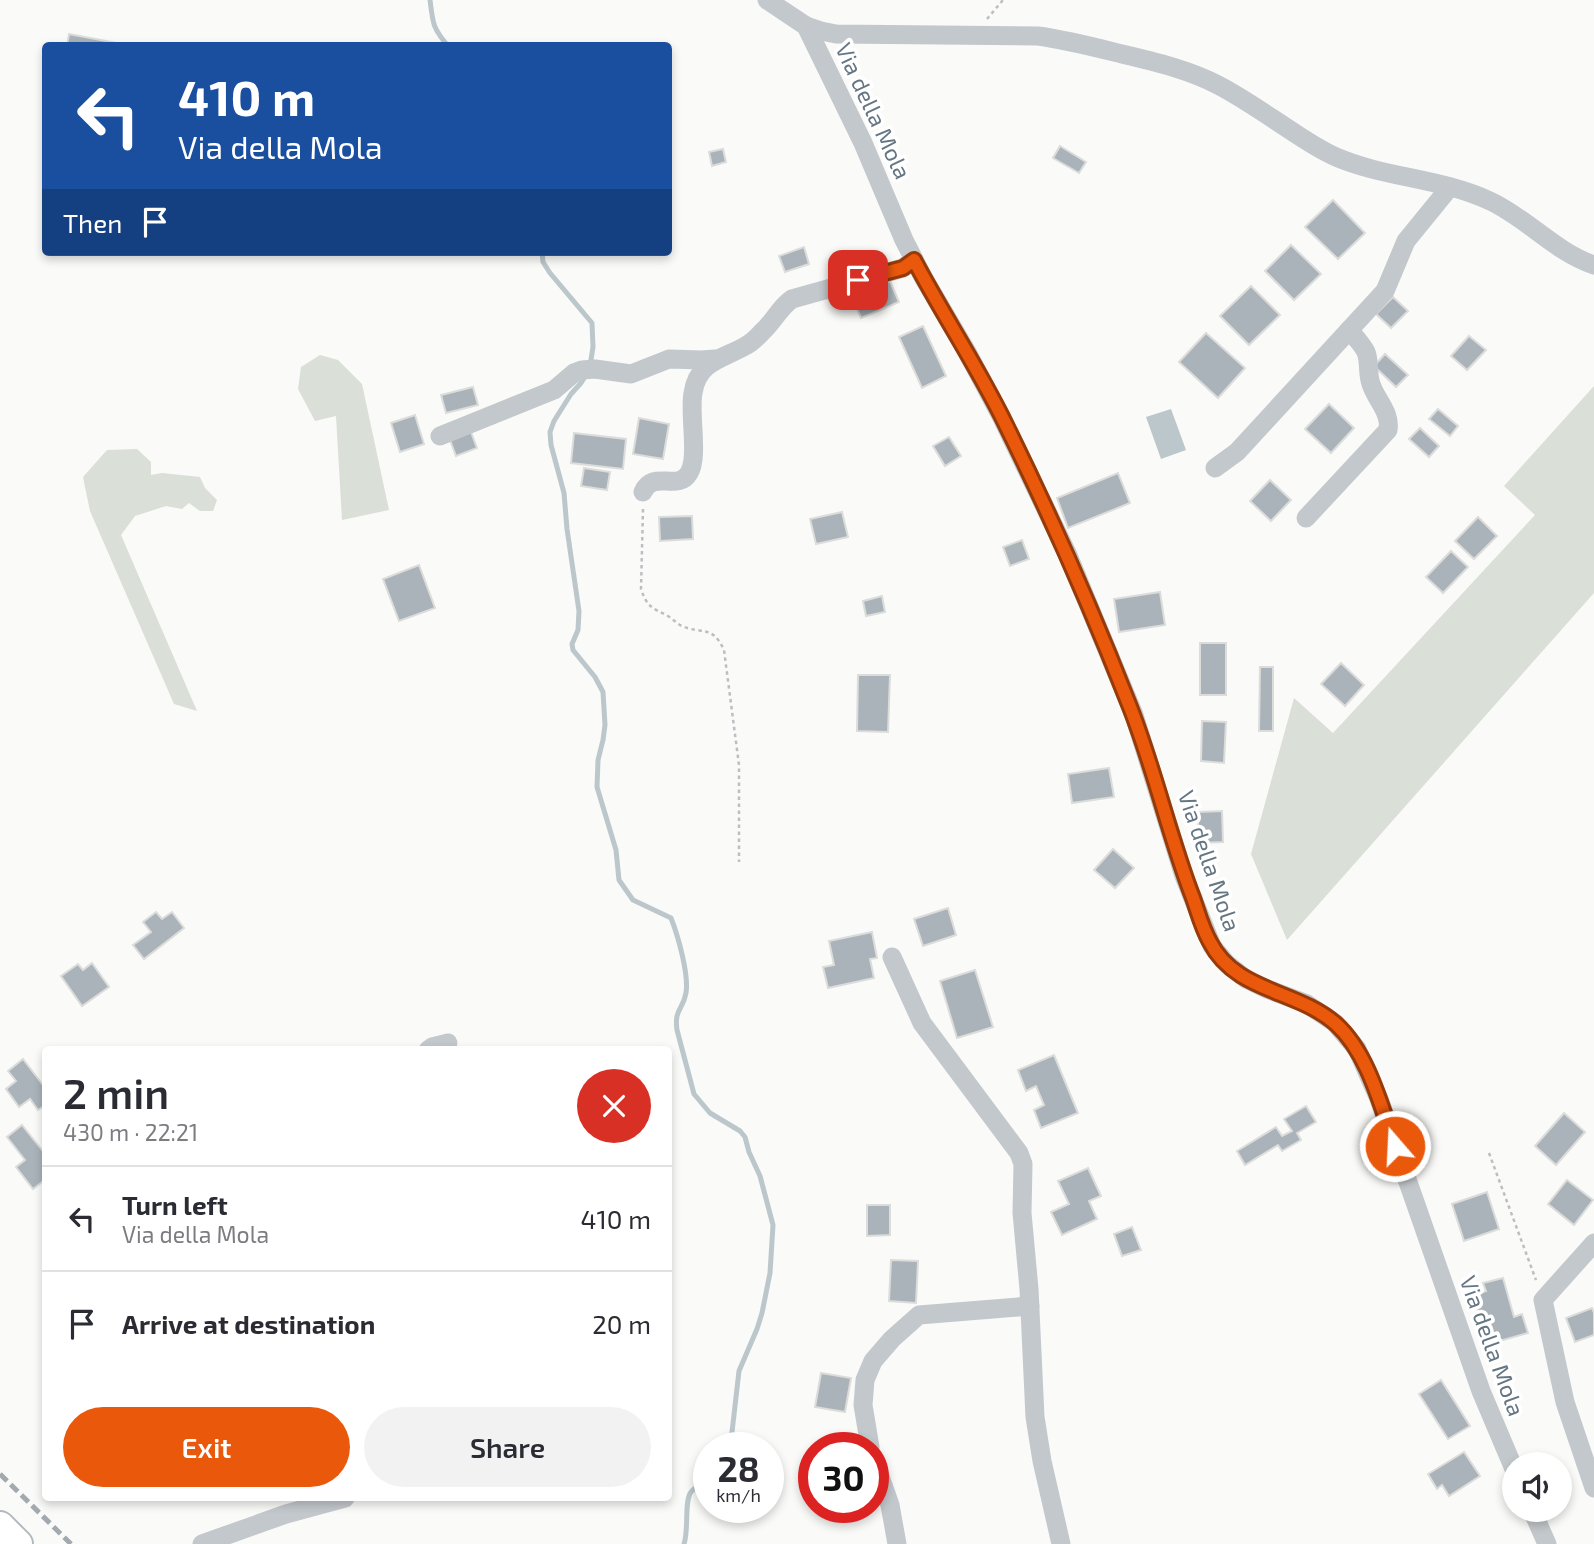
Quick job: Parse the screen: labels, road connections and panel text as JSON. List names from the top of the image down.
{
  "streets": {
    "street": ["Via della Mola"]
  },
  "page": {
    "turn": ["410 m", "Via della Mola"],
    "then": "Then",
    "heading": ["2 min", "430 m · 22:21"],
    "list": [
      {
        "name": "Turn left",
        "note": "Via della Mola",
        "value": "410 m"
      },
      {
        "name": "Arrive at destination",
        "value": "20 m"
      }
    ],
    "buttons": ["Exit", "Share"],
    "speed": "28 km/h",
    "limit": "30"
  }
}
